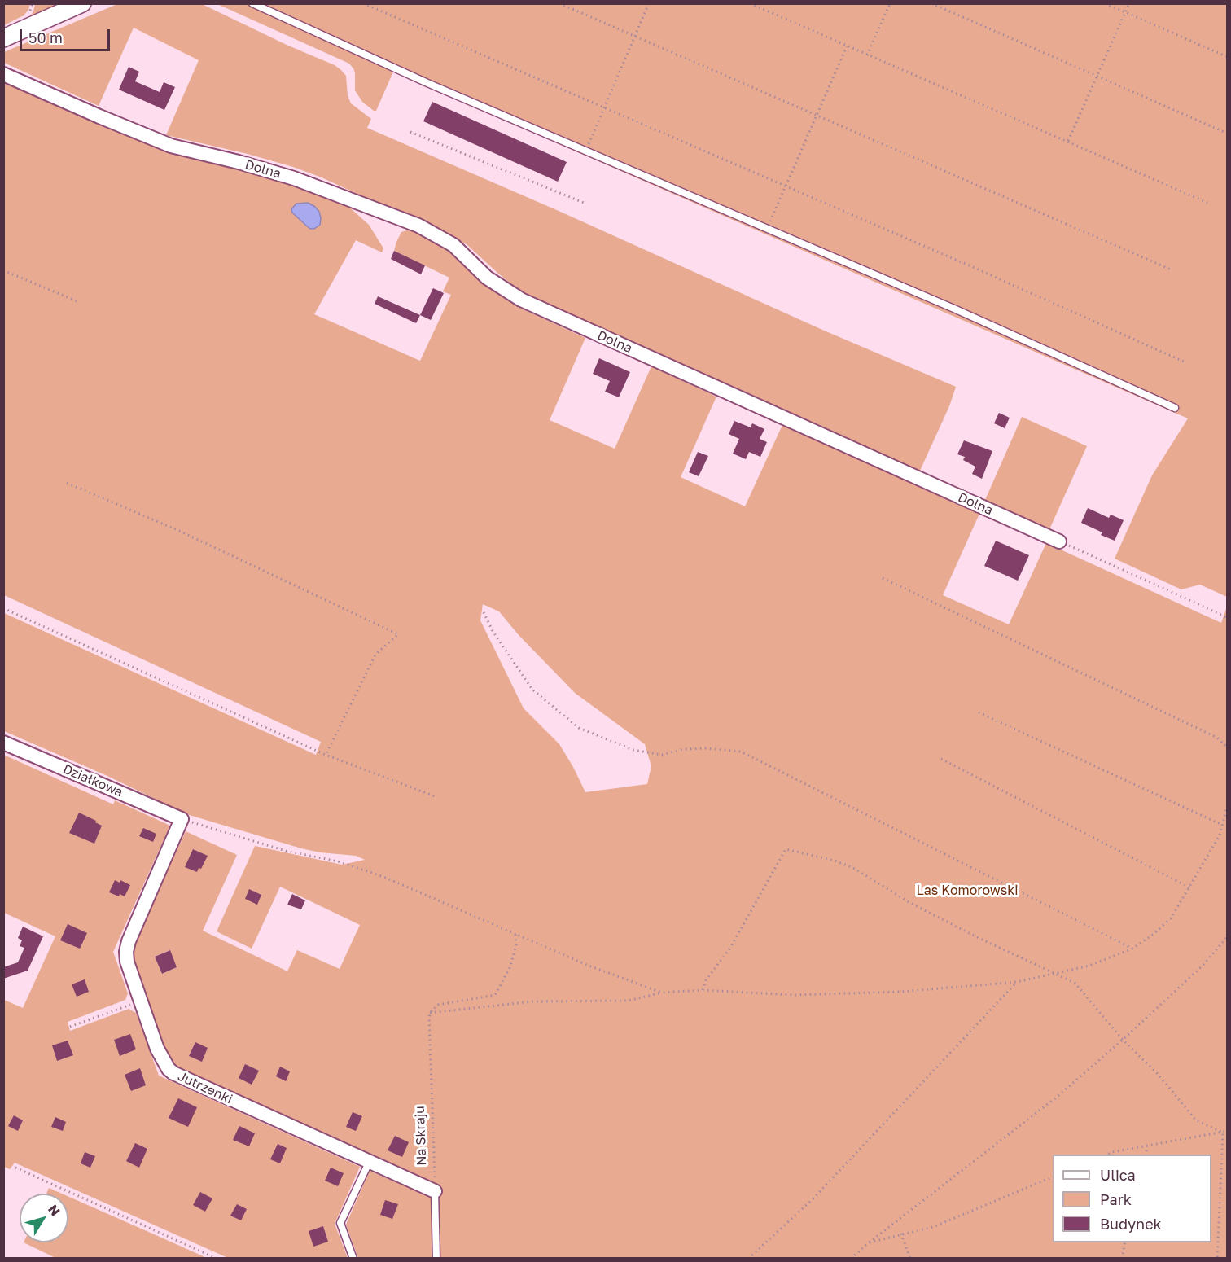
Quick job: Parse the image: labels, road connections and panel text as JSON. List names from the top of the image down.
{
  "streets": {
    "street": ["Dolna", "Działkowa", "Jutrzenki"],
    "path": ["Na Skraju"]
  },
  "crossings": [
    ["Działkowa", "Jutrzenki"],
    ["Jutrzenki", "Na Skraju"]
  ],
  "parks": ["Las Komorowski"],
  "legend": ["Ulica", "Park", "Budynek"],
  "scale_bar": "50 m",
  "north": "top right"
}
